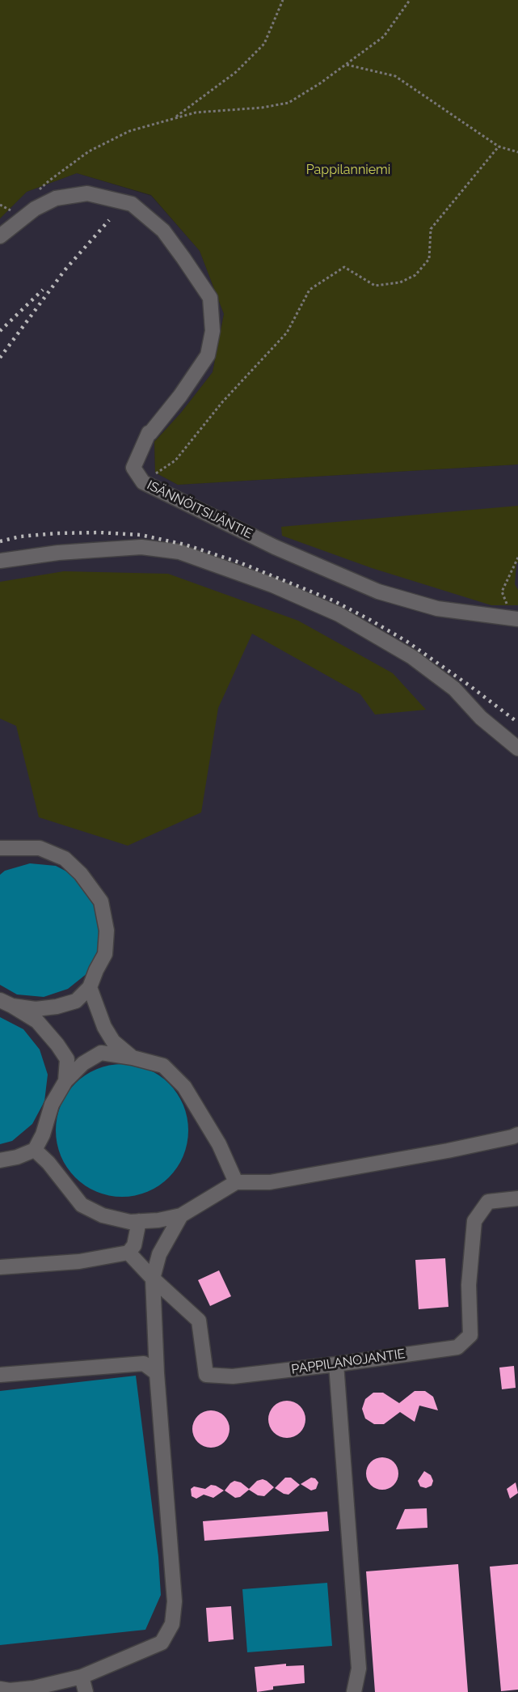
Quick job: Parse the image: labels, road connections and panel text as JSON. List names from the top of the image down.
{
  "streets": {
    "street": ["ISÄNNÖITSIJÄNTIE", "PAPPILANOJANTIE"]
  },
  "parks": ["Pappilanniemi"]
}
